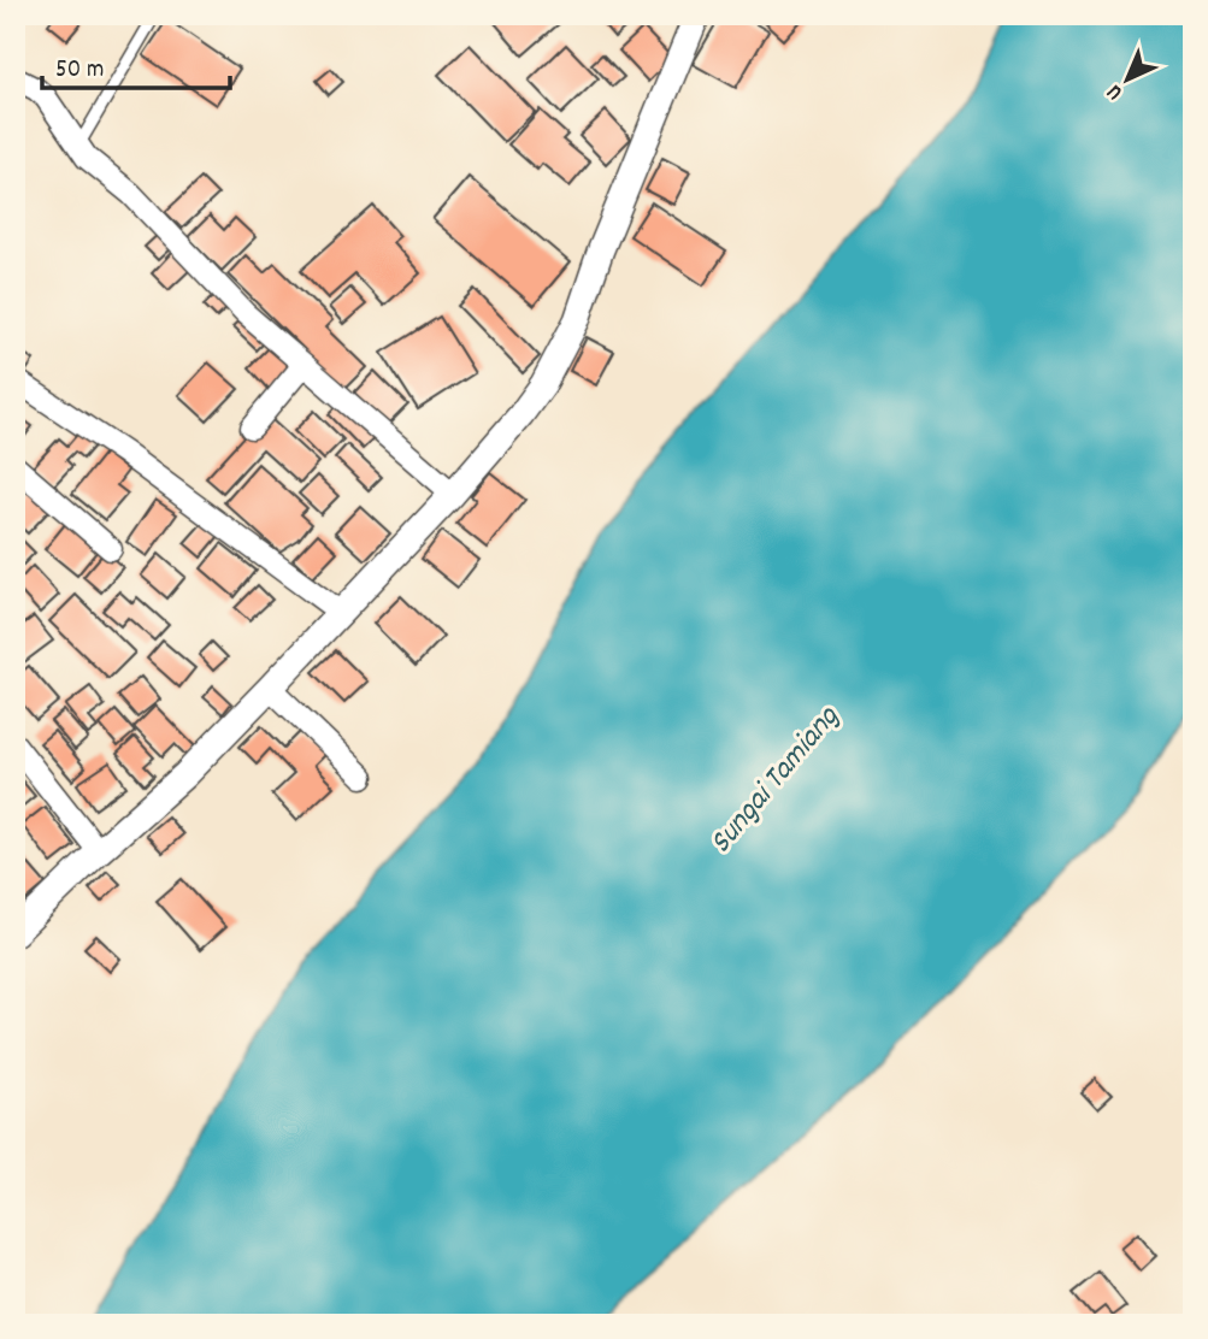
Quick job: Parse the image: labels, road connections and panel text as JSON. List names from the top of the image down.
{
  "water": ["Sungai Tamiang"],
  "scale_bar": "50 m",
  "north": "bottom left"
}
